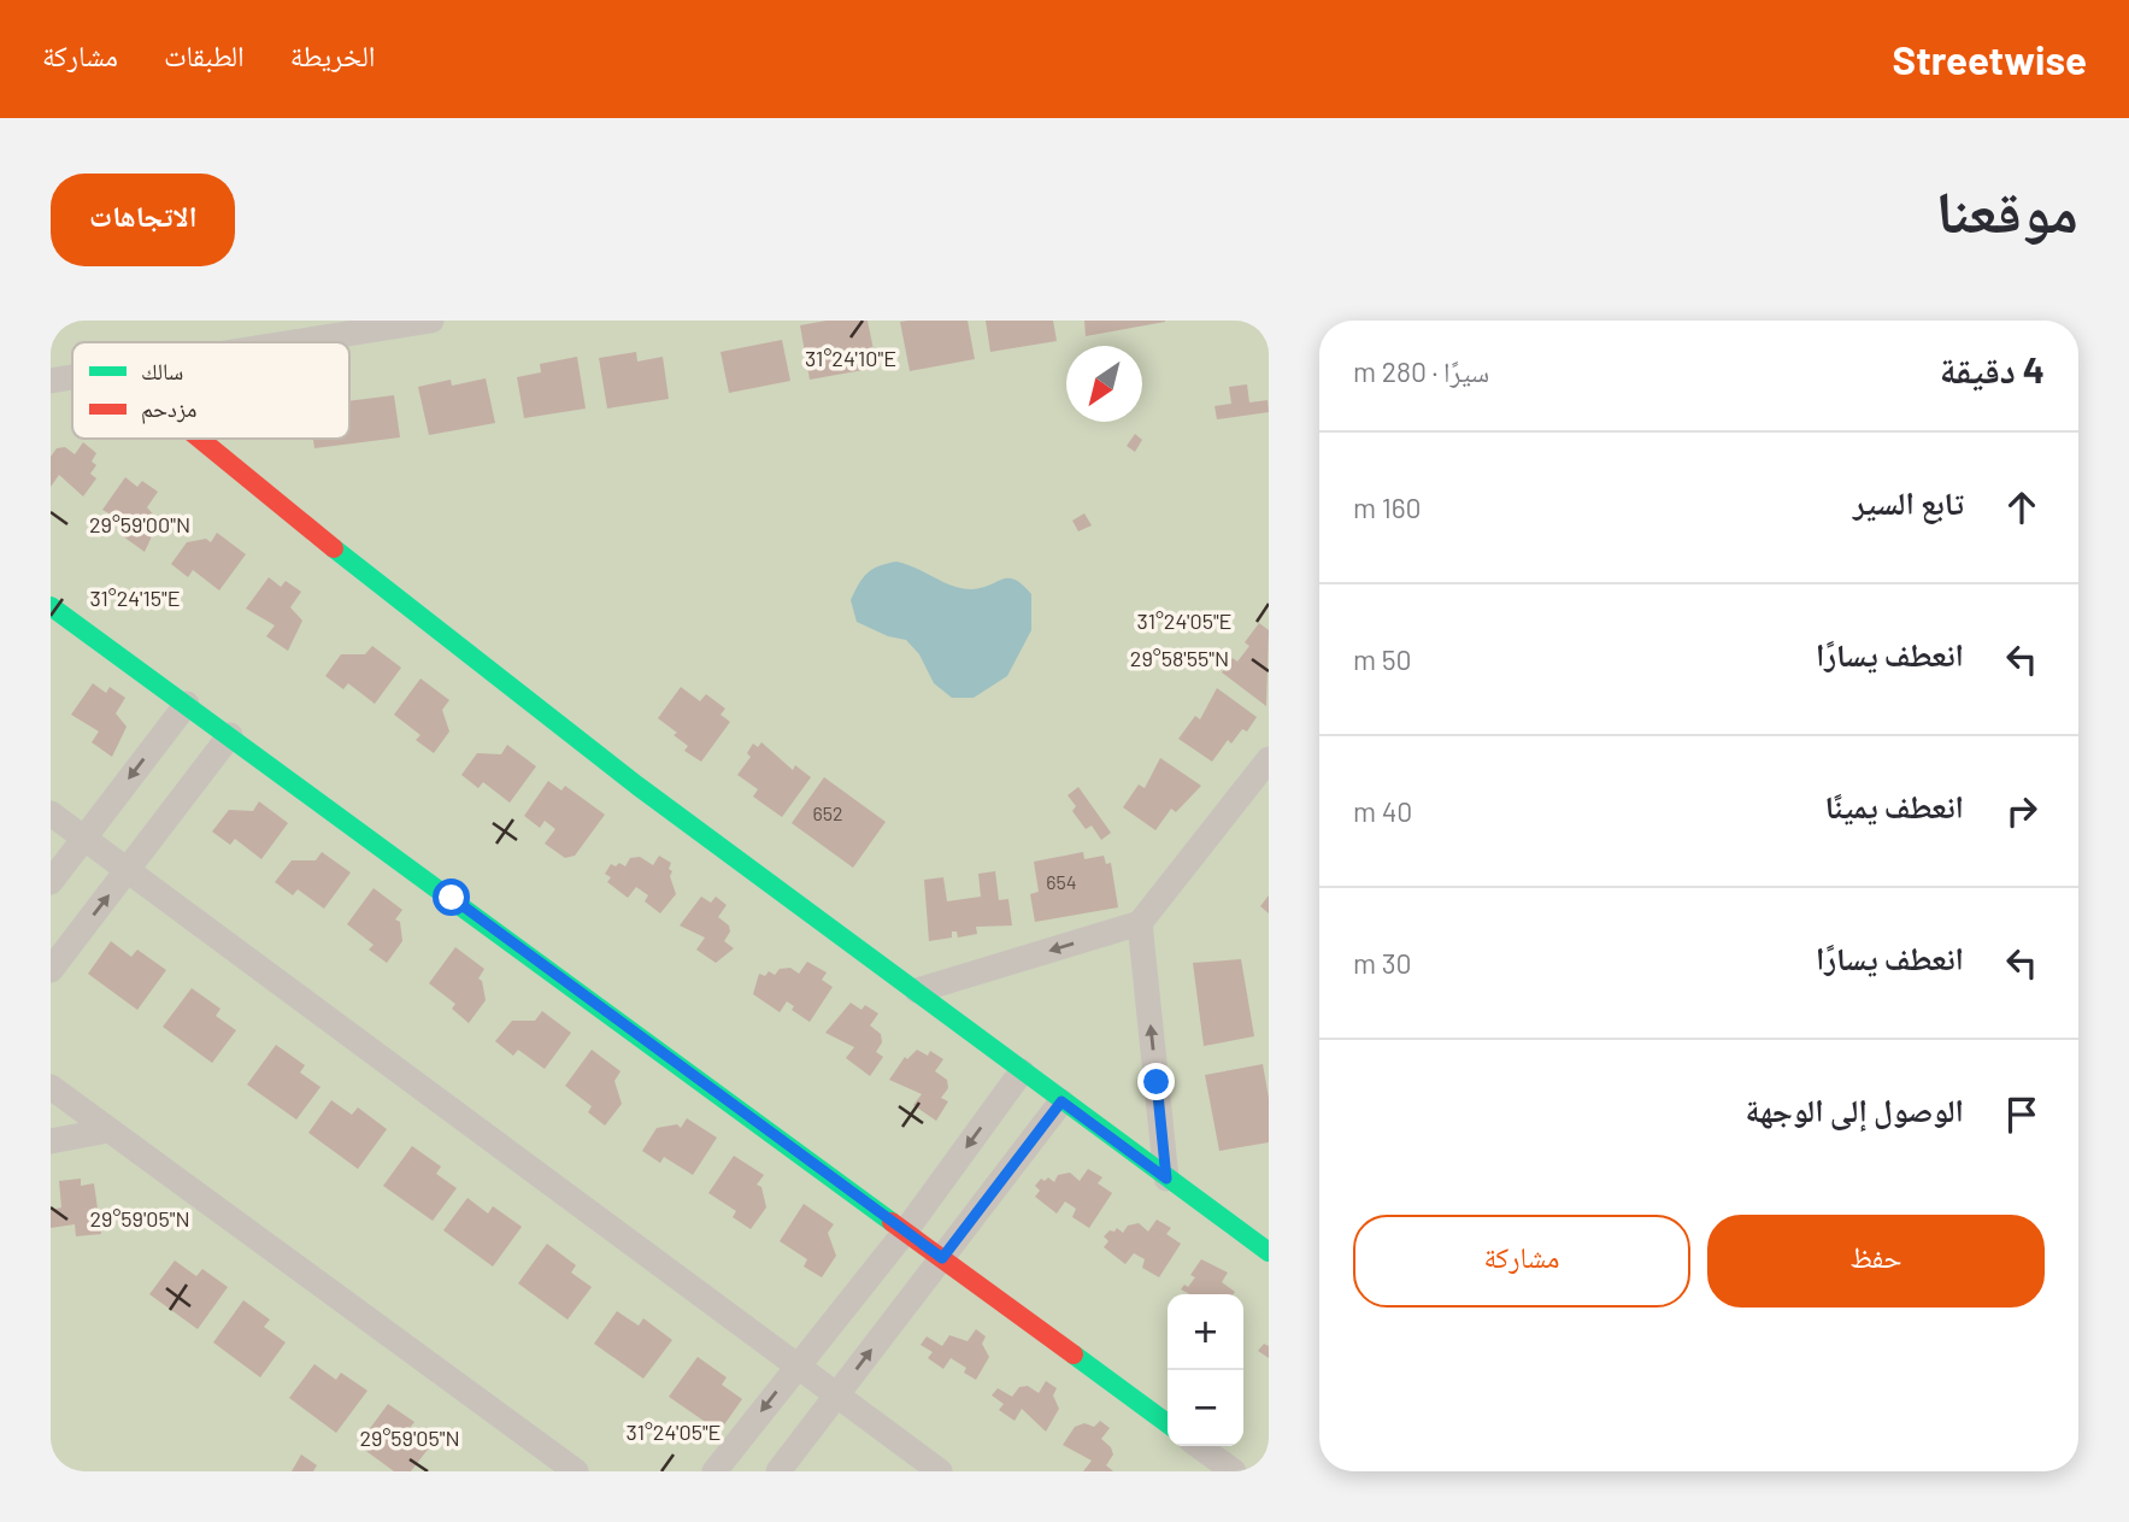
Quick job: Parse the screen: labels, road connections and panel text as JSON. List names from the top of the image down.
{
  "house_numbers": ["652", "654"],
  "legend": ["سالك", "مزدحم"],
  "north": "bottom left",
  "page": {
    "header": "Streetwise",
    "nav": ["الخريطة", "الطبقات", "مشاركة"],
    "title": "موقعنا",
    "buttons": [
      "الاتجاهات",
      ["حفظ", "مشاركة"]
    ],
    "heading": ["4 دقيقة", "سيرًا · 280 m"],
    "list": [
      ["تابع السير", "160 m"],
      ["انعطف يسارًا", "50 m"],
      ["انعطف يمينًا", "40 m"],
      ["انعطف يسارًا", "30 m"],
      "الوصول إلى الوجهة"
    ],
    "map_buttons": ["+", "−"]
  },
  "coordinates": [
    "31°24'10\"E",
    "29°59'00\"N",
    "31°24'15\"E",
    "31°24'05\"E",
    "29°58'55\"N",
    "29°59'05\"N"
  ]
}
